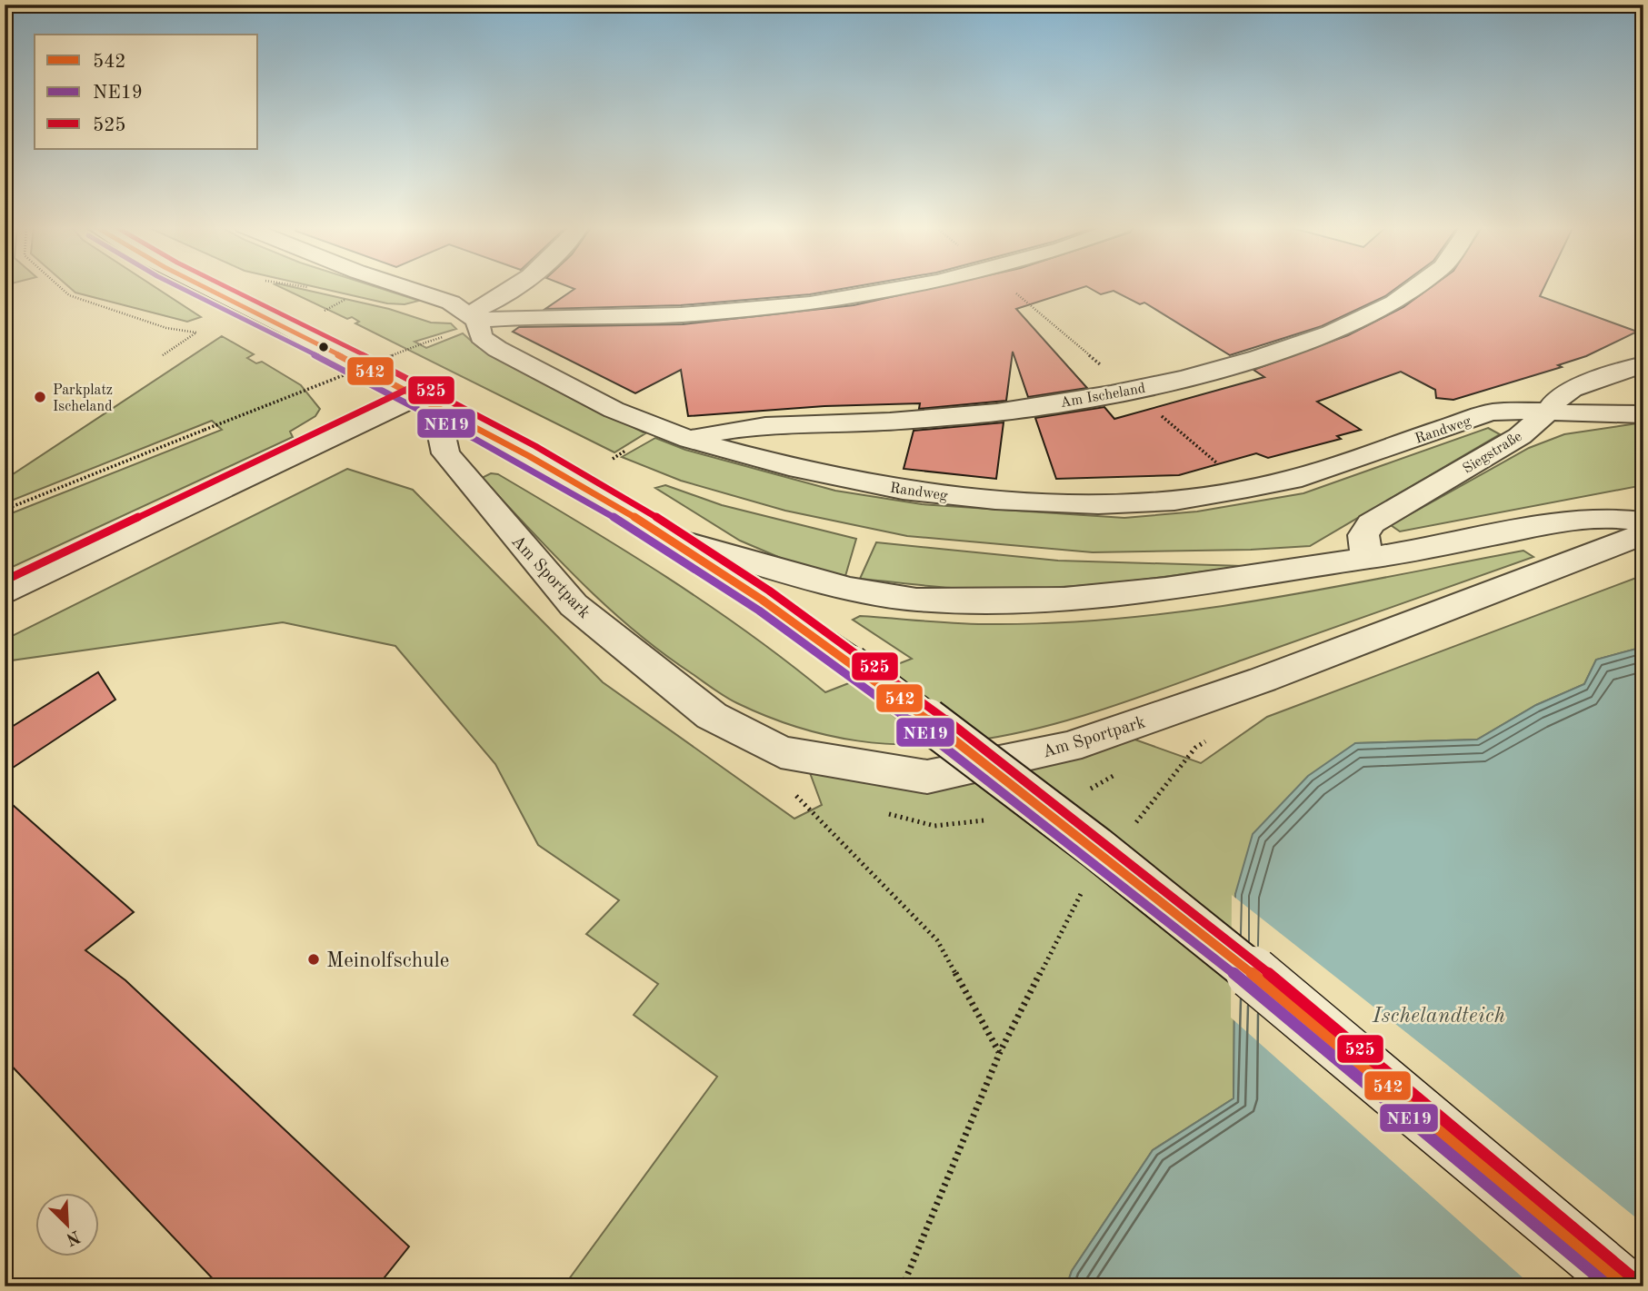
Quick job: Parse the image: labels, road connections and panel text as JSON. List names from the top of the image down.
{
  "streets": {
    "street": [
      "Am Ischeland",
      "Randweg",
      "Siegstraße",
      "Am Sportpark"
    ]
  },
  "crossings": [
    ["Am Ischeland", "Randweg"],
    ["Randweg", "Siegstraße"]
  ],
  "water": ["Ischelandteich"],
  "places": ["Parkplatz Ischeland", "Meinolfschule"],
  "lines": ["transit line 542", "transit line NE19", "transit line 525"],
  "legend": ["542", "NE19", "525"],
  "north": "bottom right"
}
